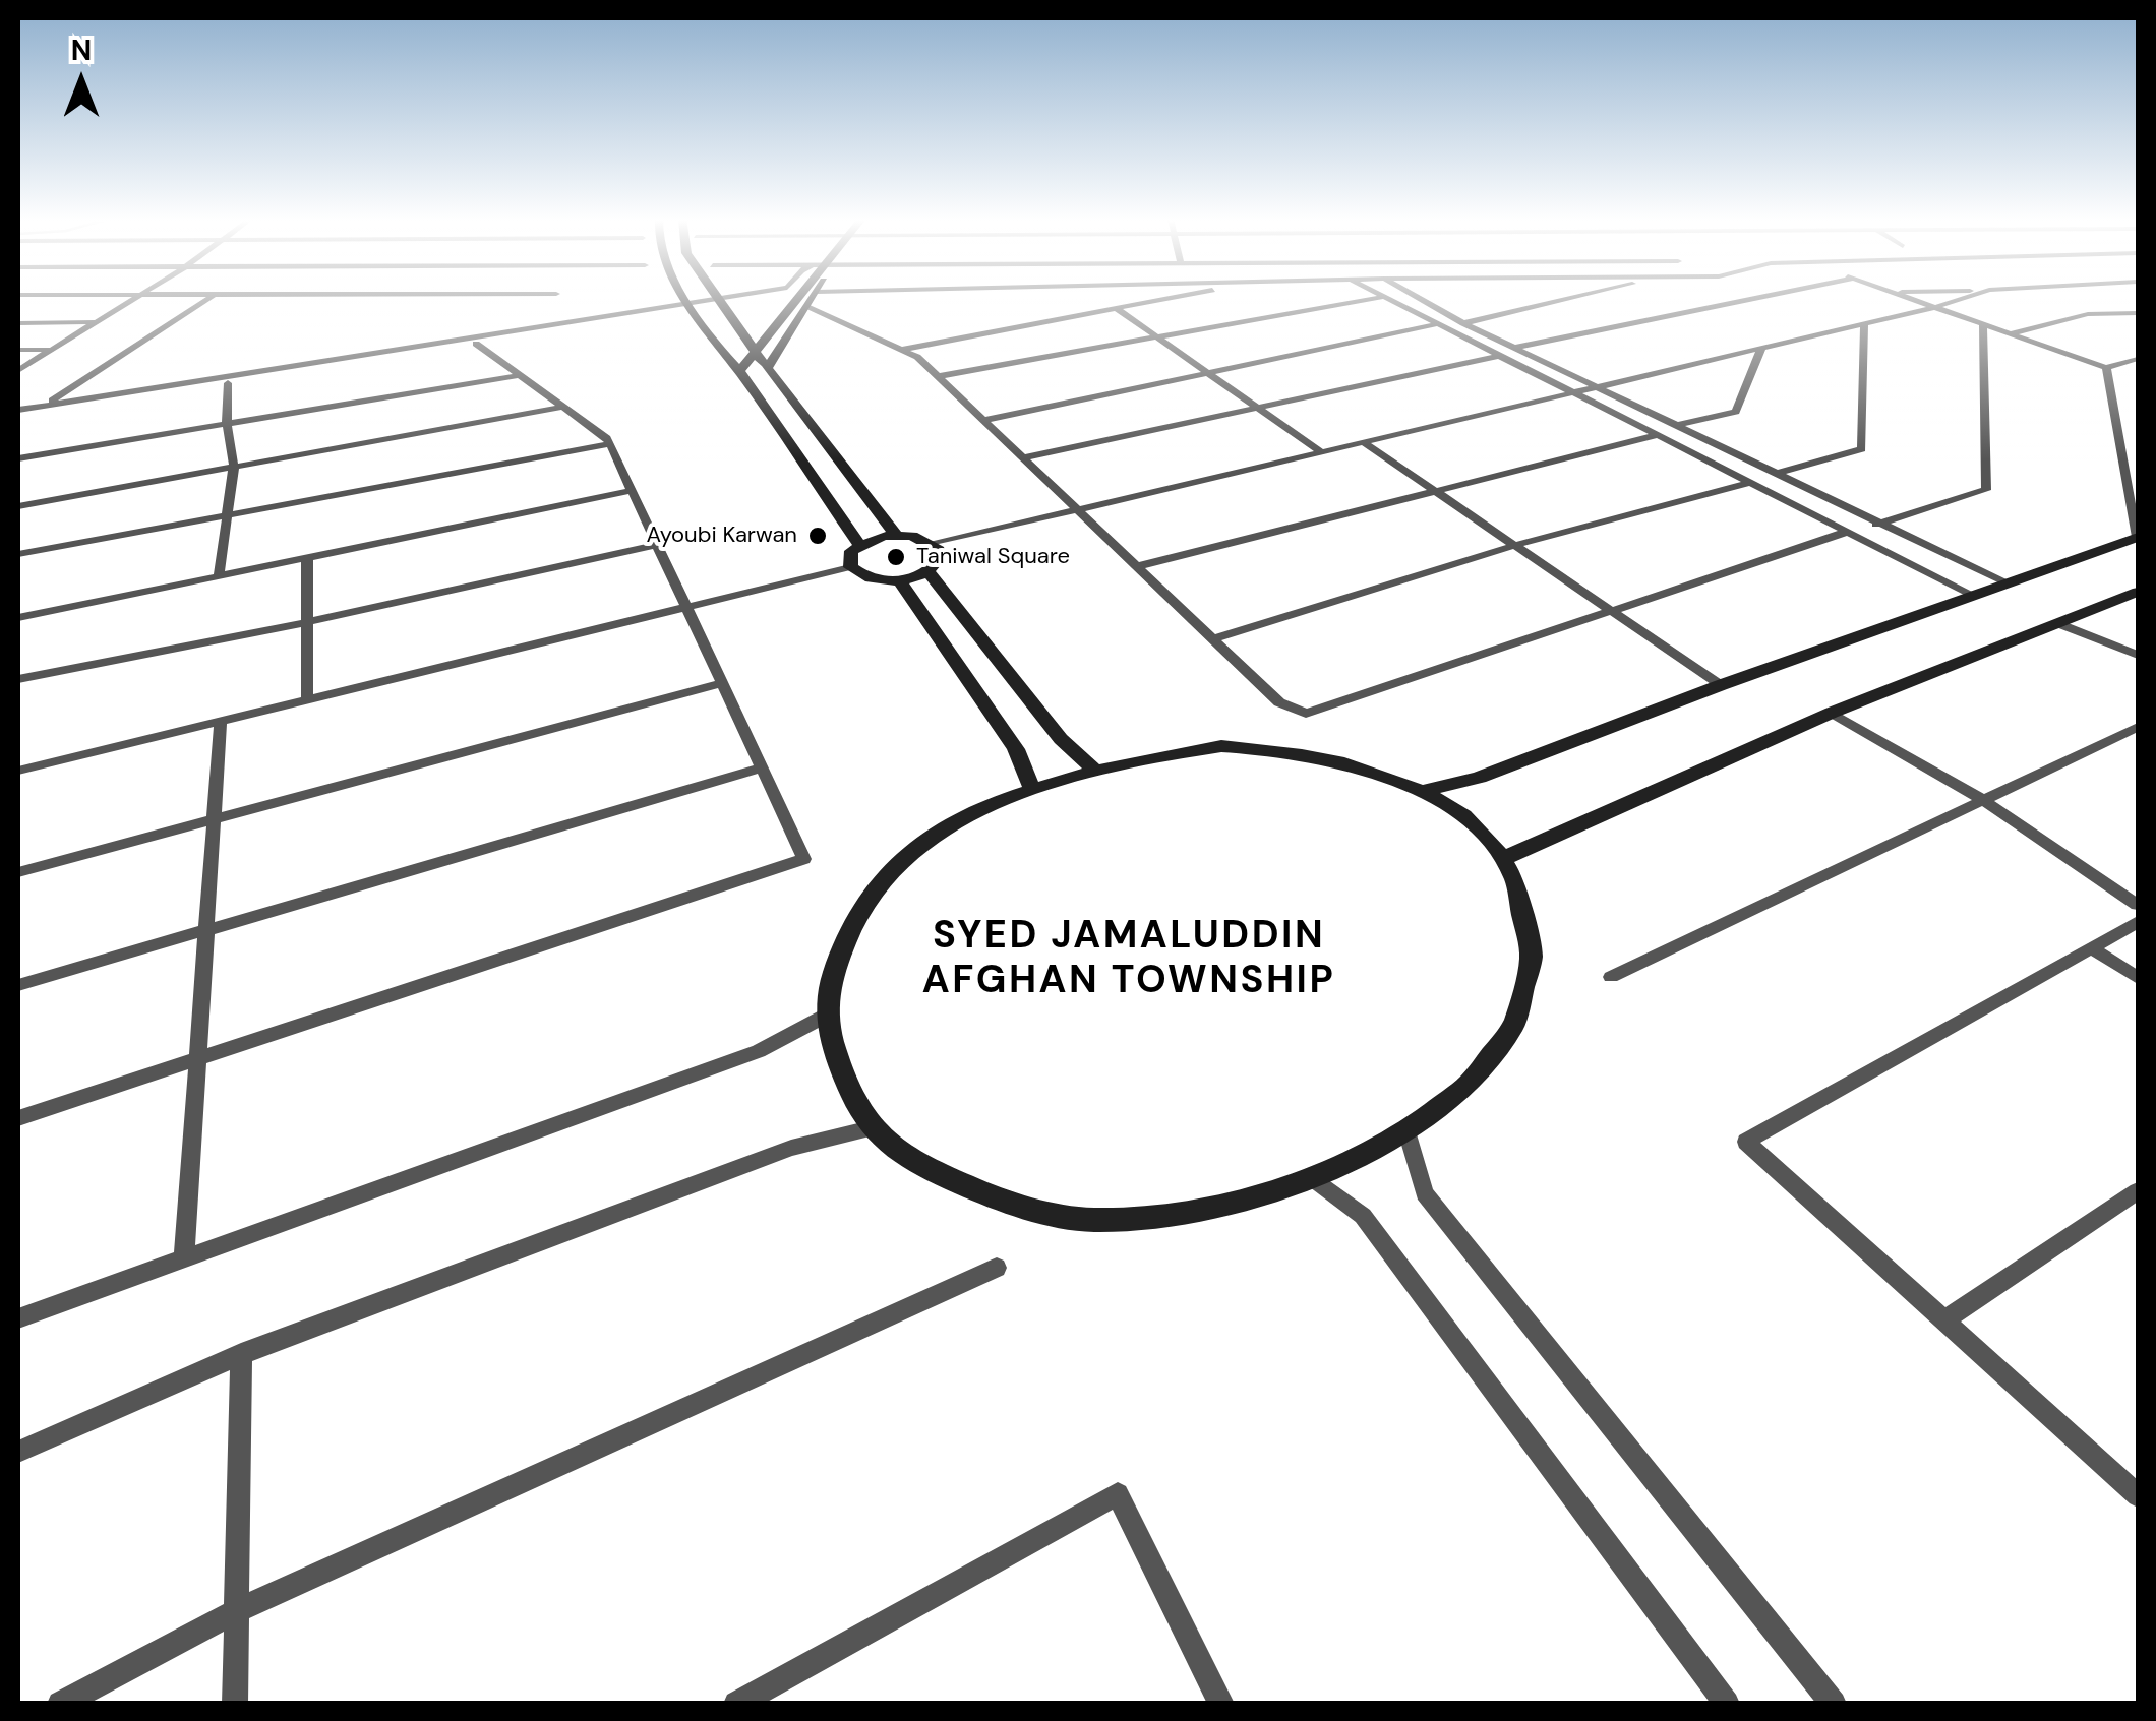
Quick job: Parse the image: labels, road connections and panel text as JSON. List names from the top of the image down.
{
  "districts": ["SYED JAMALUDDIN AFGHAN TOWNSHIP"],
  "places": ["Ayoubi Karwan", "Taniwal Square"],
  "north": "top"
}
